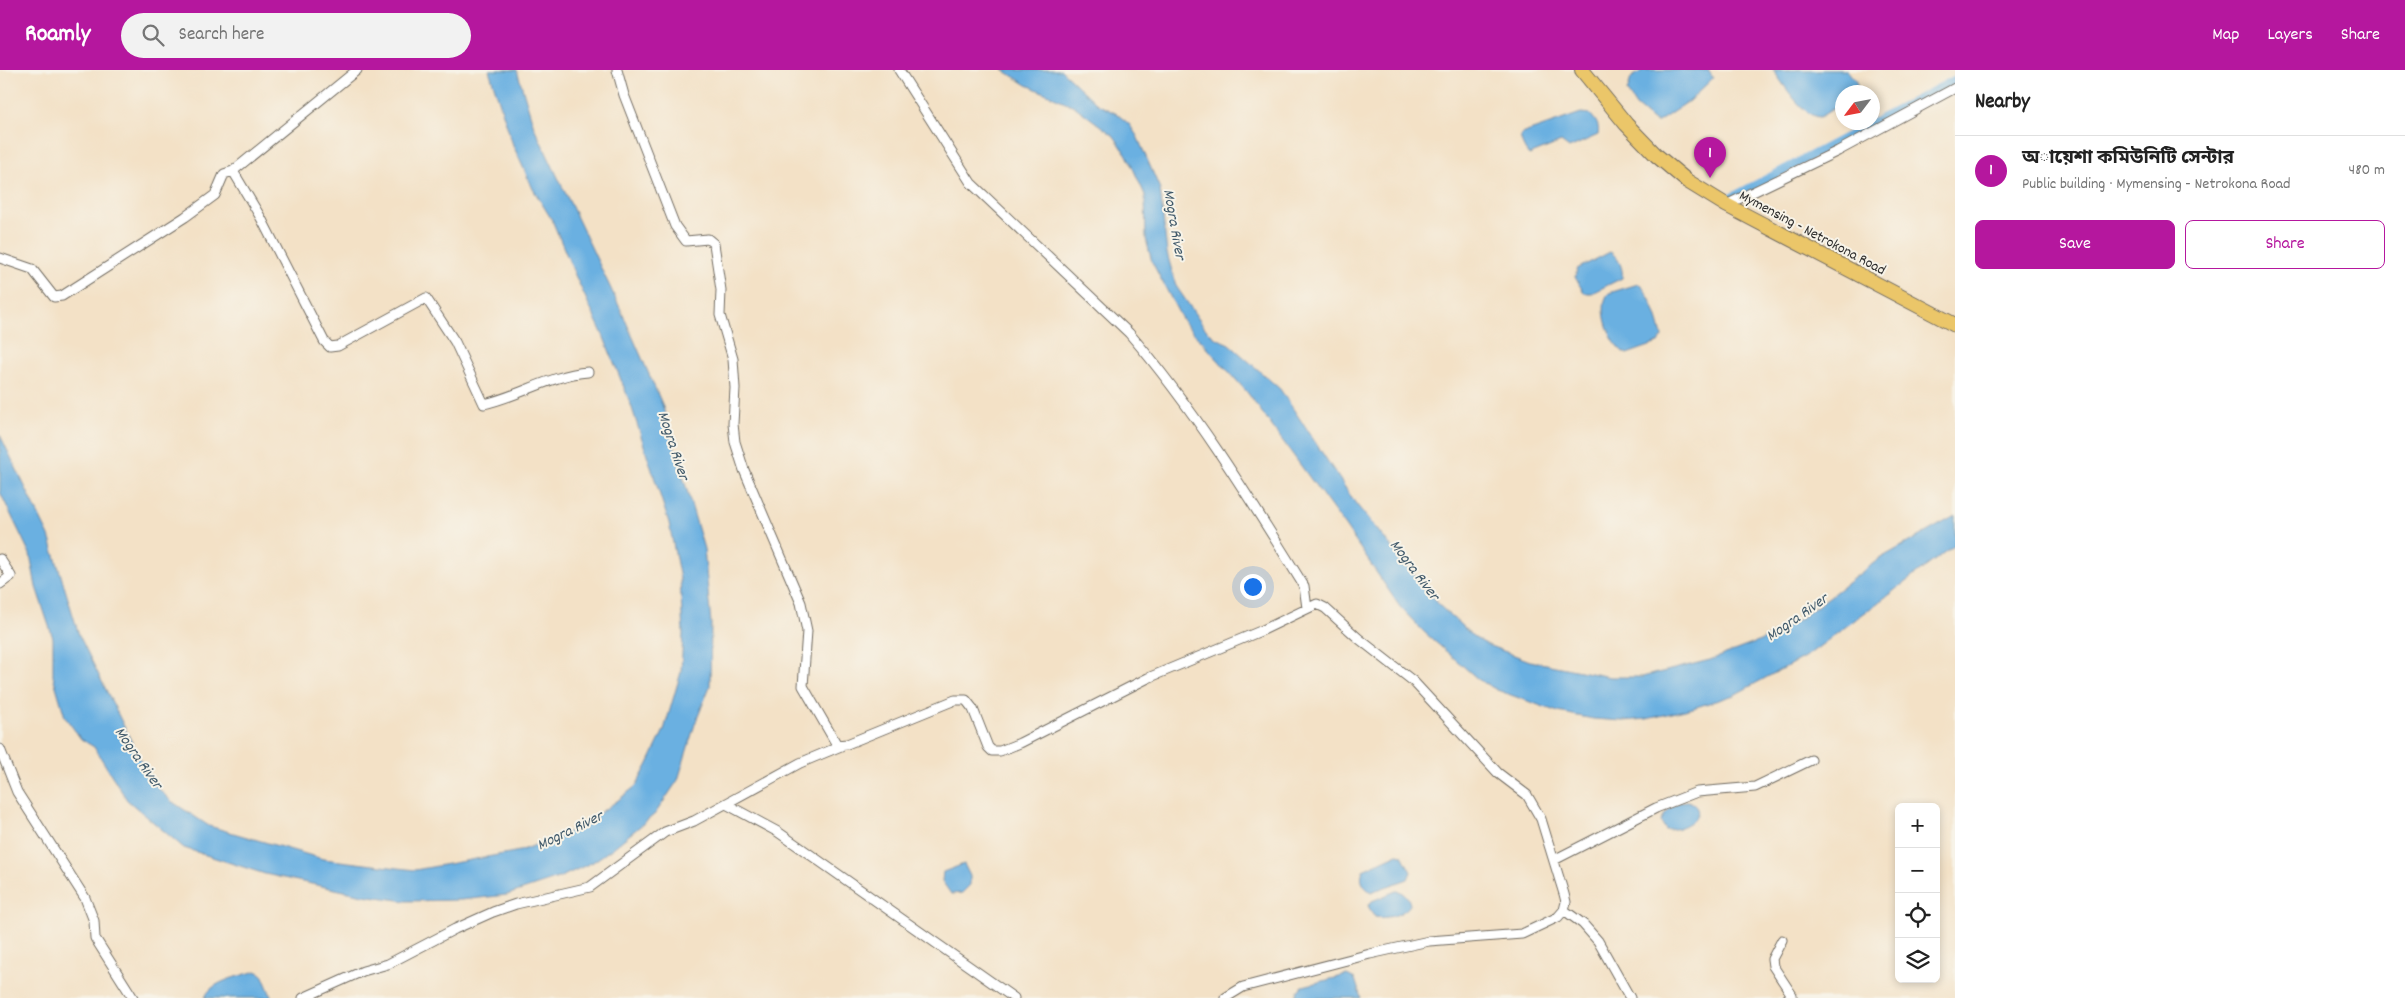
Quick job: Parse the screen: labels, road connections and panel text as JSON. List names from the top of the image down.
{
  "streets": {
    "main road": ["Mymensing - Netrokona Road"]
  },
  "water": ["Mogra River"],
  "north": "bottom left",
  "page": {
    "header": "Roamly",
    "search": "Search here",
    "nav": ["Map", "Layers", "Share"],
    "heading": "Nearby",
    "list": [
      {
        "mark": "1",
        "name": "অায়েশা কমিউনিটি সেন্টার",
        "note": "Public building · Mymensing - Netrokona Road",
        "value": "480 m"
      }
    ],
    "pins": "1",
    "buttons": ["Save", "Share"],
    "map_buttons": ["+", "−"]
  }
}
